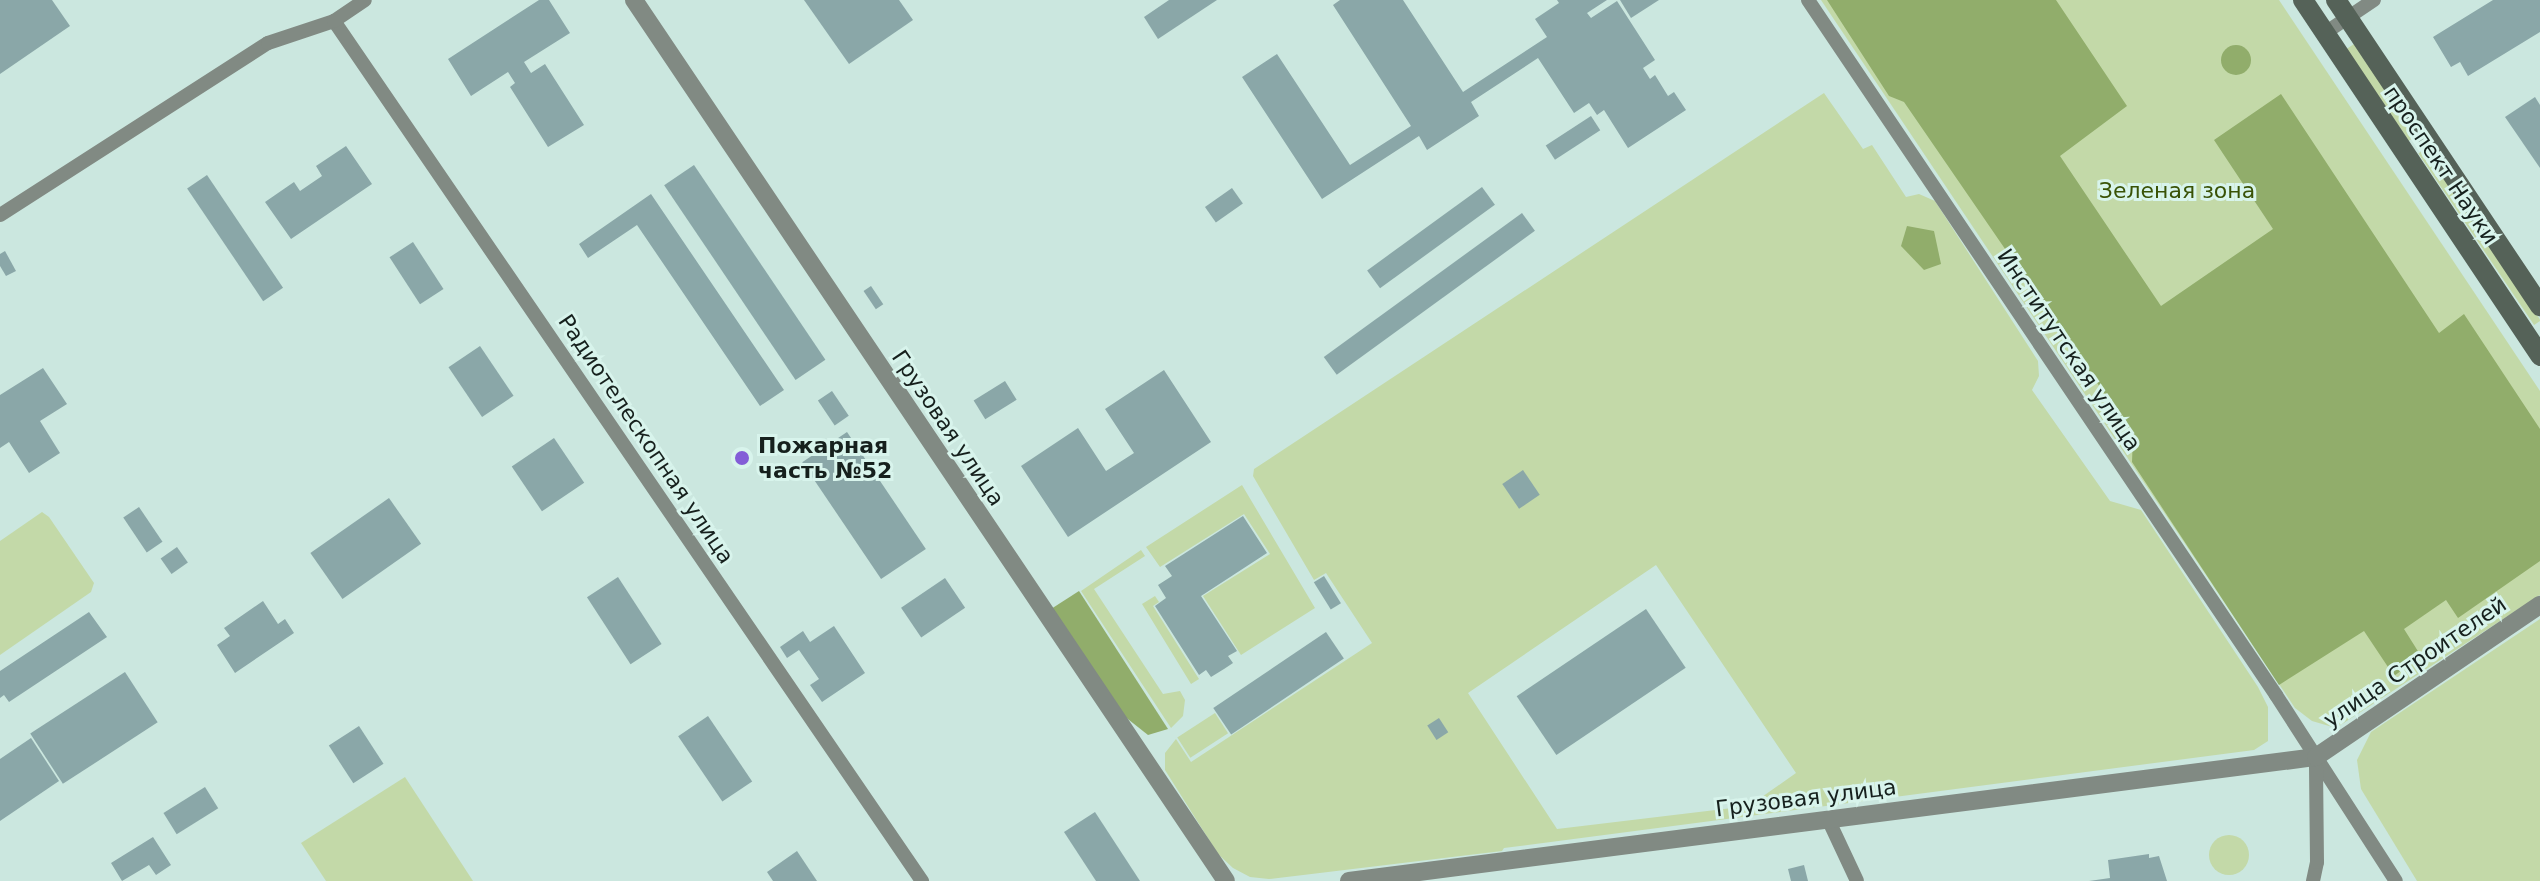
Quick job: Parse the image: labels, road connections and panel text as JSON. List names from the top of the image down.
{
  "streets": {
    "main road": ["проспект Науки"],
    "street": [
      "Институтская улица",
      "Грузовая улица",
      "Радиотелескопная улица",
      "улица Строителей"
    ]
  },
  "crossings": [
    ["Институтская улица", "Грузовая улица"],
    ["Институтская улица", "улица Строителей"],
    ["Грузовая улица", "улица Строителей"]
  ],
  "parks": ["Зеленая зона"],
  "places": ["Пожарная часть №52"]
}
